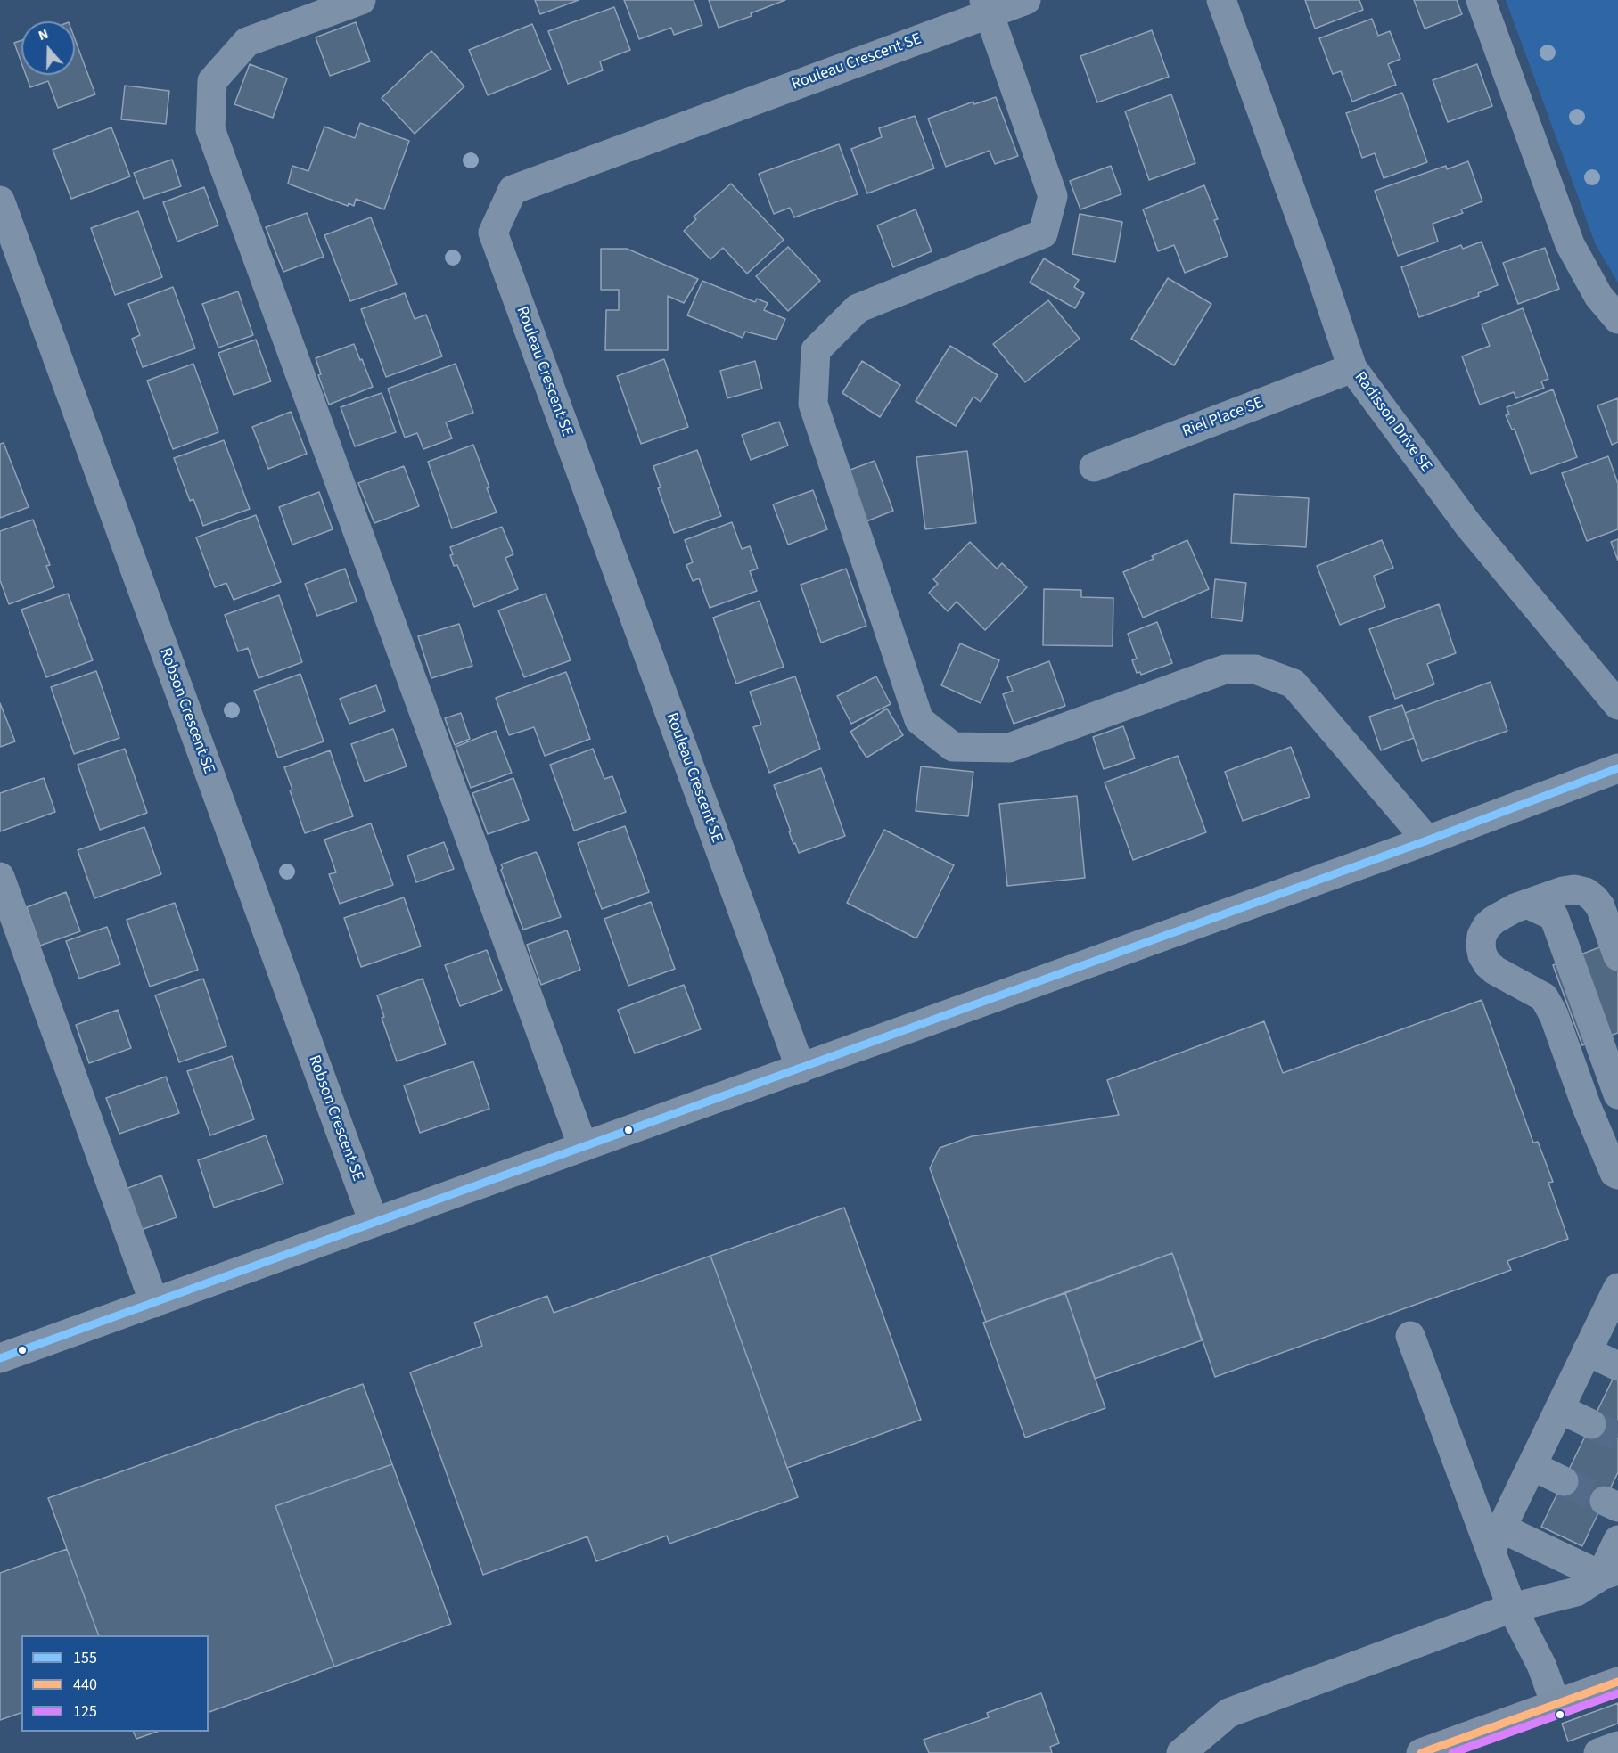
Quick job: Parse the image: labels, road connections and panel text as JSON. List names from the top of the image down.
{
  "streets": {
    "street": [
      "Rouleau Crescent SE",
      "Riel Place SE",
      "Radisson Drive SE",
      "Robson Crescent SE"
    ]
  },
  "crossings": [
    ["Riel Place SE", "Radisson Drive SE"]
  ],
  "lines": ["transit line 155", "transit line 440", "transit line 125"],
  "legend": ["155", "440", "125"],
  "north": "top"
}
